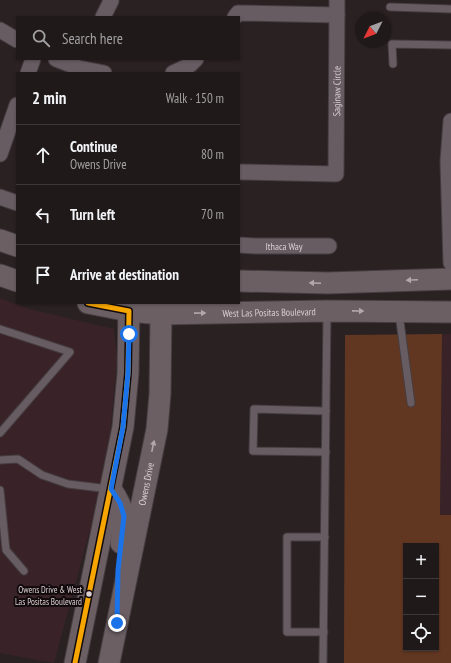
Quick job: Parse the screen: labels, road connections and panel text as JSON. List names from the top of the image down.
{
  "streets": {
    "street": [
      "Saginaw Circle",
      "Ithaca Way",
      "West Las Positas Boulevard",
      "Owens Drive"
    ]
  },
  "crossings": [
    ["West Las Positas Boulevard", "Owens Drive"]
  ],
  "places": ["Owens Drive & West Las Positas Boulevard"],
  "north": "bottom left",
  "page": {
    "search": "Search here",
    "heading": ["2 min", "Walk · 150 m"],
    "list": [
      ["Continue", "Owens Drive", "80 m"],
      ["Turn left", "70 m"],
      "Arrive at destination"
    ],
    "map_buttons": ["+", "−"]
  }
}
